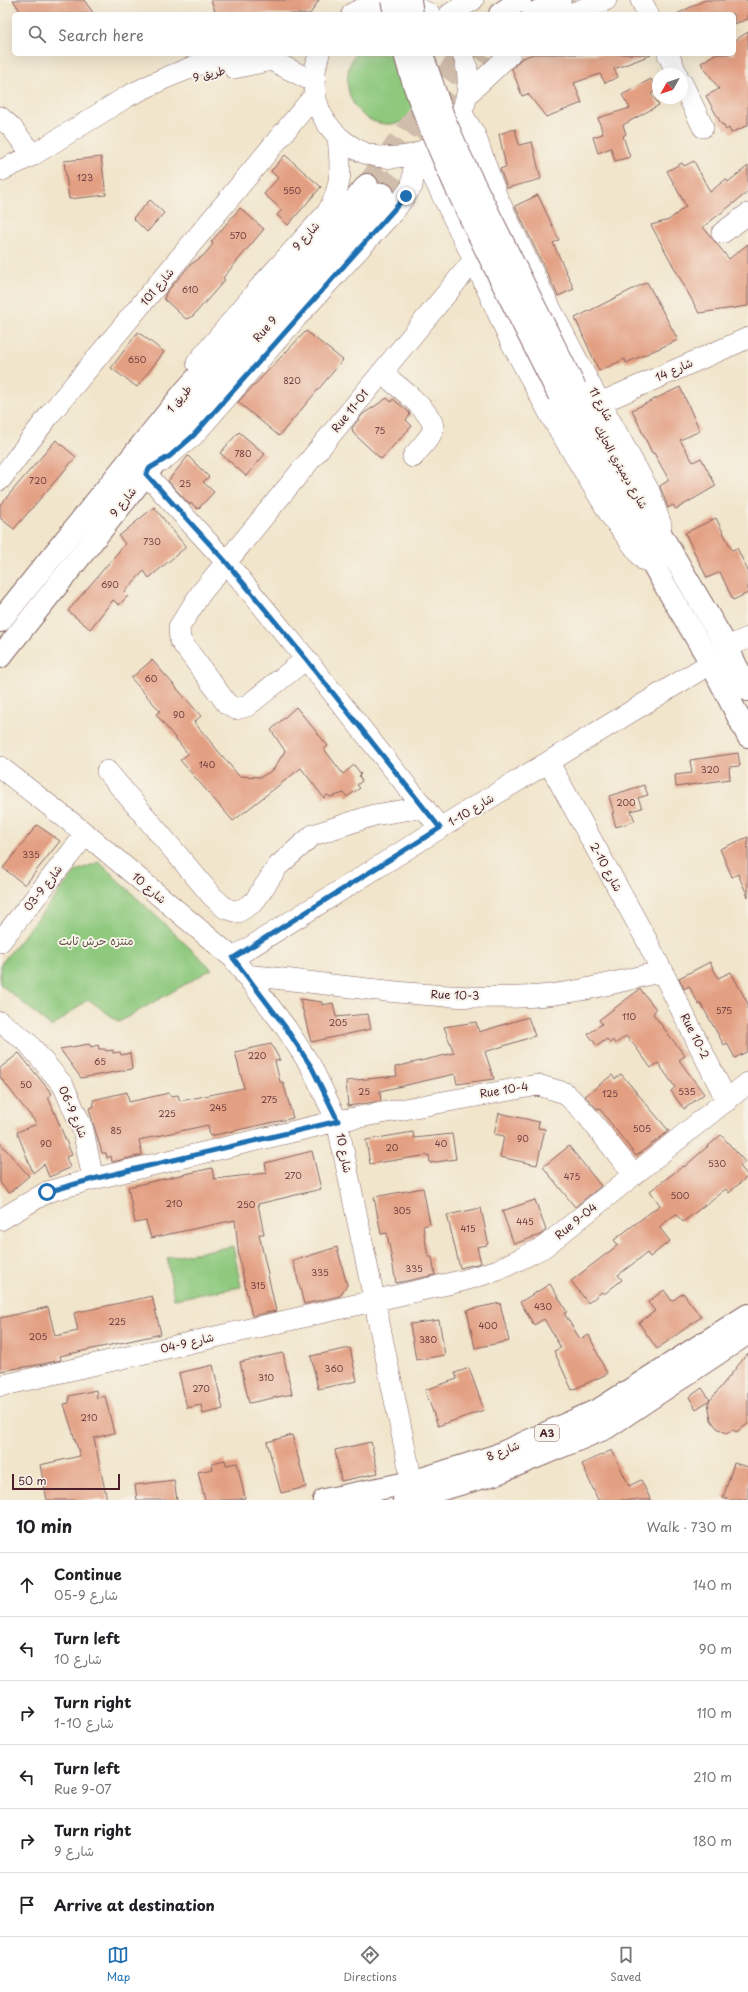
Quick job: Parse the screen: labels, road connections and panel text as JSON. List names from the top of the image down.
{
  "streets": {
    "main road": [
      "شارع 9",
      "Rue 9",
      "طريق 1",
      "شارع 11",
      "شارع ديميتري الحايك",
      "A3",
      "شارع 8"
    ],
    "street": [
      "طريق 9",
      "شارع 101",
      "شارع 14",
      "Rue 11-01",
      "شارع 10-1",
      "شارع 10-2",
      "شارع 9-03",
      "شارع 10",
      "Rue 10-3",
      "Rue 10-2",
      "Rue 10-4",
      "شارع 9-06",
      "Rue 9-04",
      "شارع 9-04"
    ]
  },
  "crossings": [
    ["طريق 9", "شارع 101"],
    ["شارع 9", "Rue 9"],
    ["شارع 9", "طريق 1"],
    ["Rue 9", "طريق 1"],
    ["شارع 14", "شارع 11"],
    ["شارع 11", "شارع ديميتري الحايك"],
    ["شارع 10-1", "شارع 10-2"],
    ["شارع 10-1", "شارع 10"],
    ["شارع 10-1", "Rue 10-3"],
    ["شارع 10-2", "Rue 10-3"],
    ["شارع 10-2", "Rue 10-2"],
    ["شارع 9-03", "شارع 10"],
    ["شارع 10", "Rue 10-3"],
    ["شارع 10", "Rue 10-4"],
    ["شارع 10", "Rue 9-04"],
    ["شارع 10", "شارع 9-04"],
    ["شارع 10", "شارع 8"],
    ["Rue 10-3", "Rue 10-2"],
    ["Rue 10-2", "Rue 9-04"],
    ["Rue 10-4", "شارع 9-06"],
    ["Rue 10-4", "Rue 9-04"],
    ["Rue 9-04", "شارع 9-04"]
  ],
  "parks": ["منتزه حرش ثابت"],
  "house_numbers": [
    "123",
    "550",
    "570",
    "610",
    "650",
    "820",
    "75",
    "780",
    "720",
    "25",
    "730",
    "690",
    "60",
    "90",
    "140",
    "320",
    "200",
    "335",
    "575",
    "110",
    "205",
    "220",
    "65",
    "50",
    "25",
    "535",
    "125",
    "275",
    "245",
    "225",
    "505",
    "85",
    "90",
    "90",
    "40",
    "20",
    "530",
    "270",
    "475",
    "500",
    "210",
    "250",
    "305",
    "445",
    "415",
    "335",
    "335",
    "315",
    "430",
    "225",
    "400",
    "205",
    "380",
    "360",
    "310",
    "270",
    "210"
  ],
  "scale_bar": "50 m",
  "north": "bottom left",
  "page": {
    "search": "Search here",
    "scale": "50 m",
    "heading": ["10 min", "Walk · 730 m"],
    "list": [
      ["Continue", "شارع 9-05", "140 m"],
      ["Turn left", "شارع 10", "90 m"],
      ["Turn right", "شارع 10-1", "110 m"],
      ["Turn left", "Rue 9-07", "210 m"],
      ["Turn right", "شارع 9", "180 m"],
      "Arrive at destination"
    ],
    "nav": ["Map", "Directions", "Saved"]
  }
}
